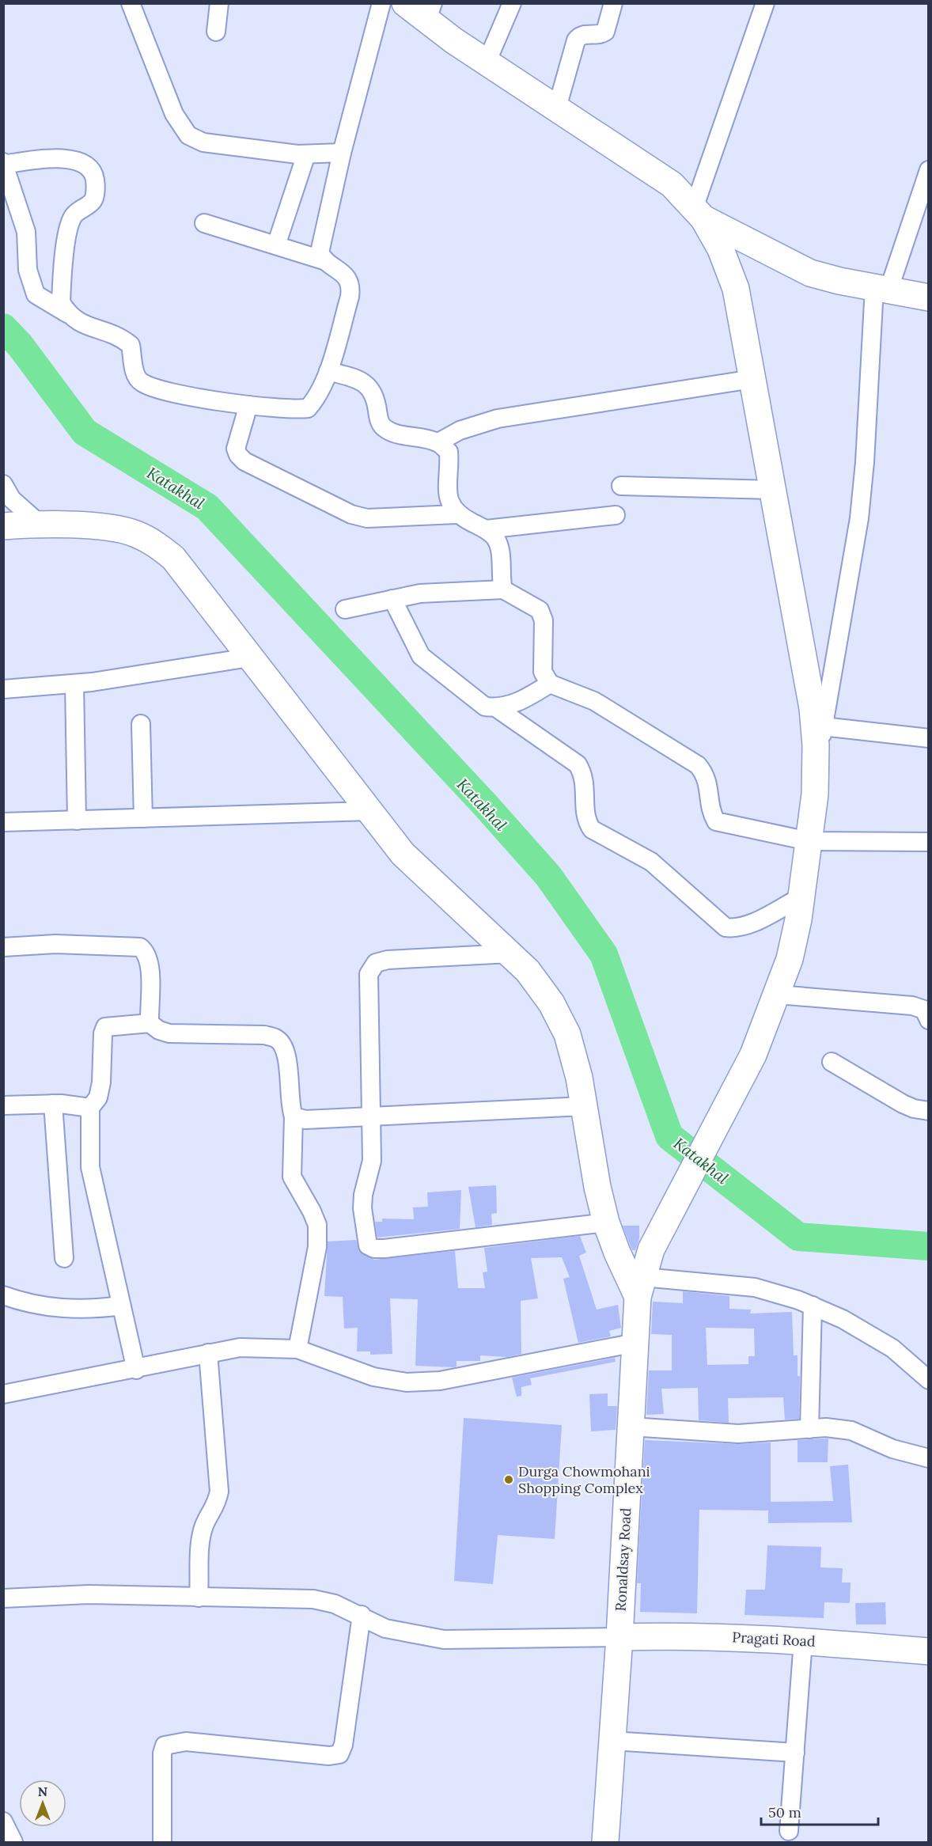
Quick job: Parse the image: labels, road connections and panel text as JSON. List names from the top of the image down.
{
  "streets": {
    "street": ["Ronaldsay Road", "Pragati Road"]
  },
  "crossings": [
    ["Ronaldsay Road", "Pragati Road"]
  ],
  "water": ["Katakhal"],
  "places": ["Durga Chowmohani Shopping Complex"],
  "scale_bar": "50 m",
  "north": "top"
}
